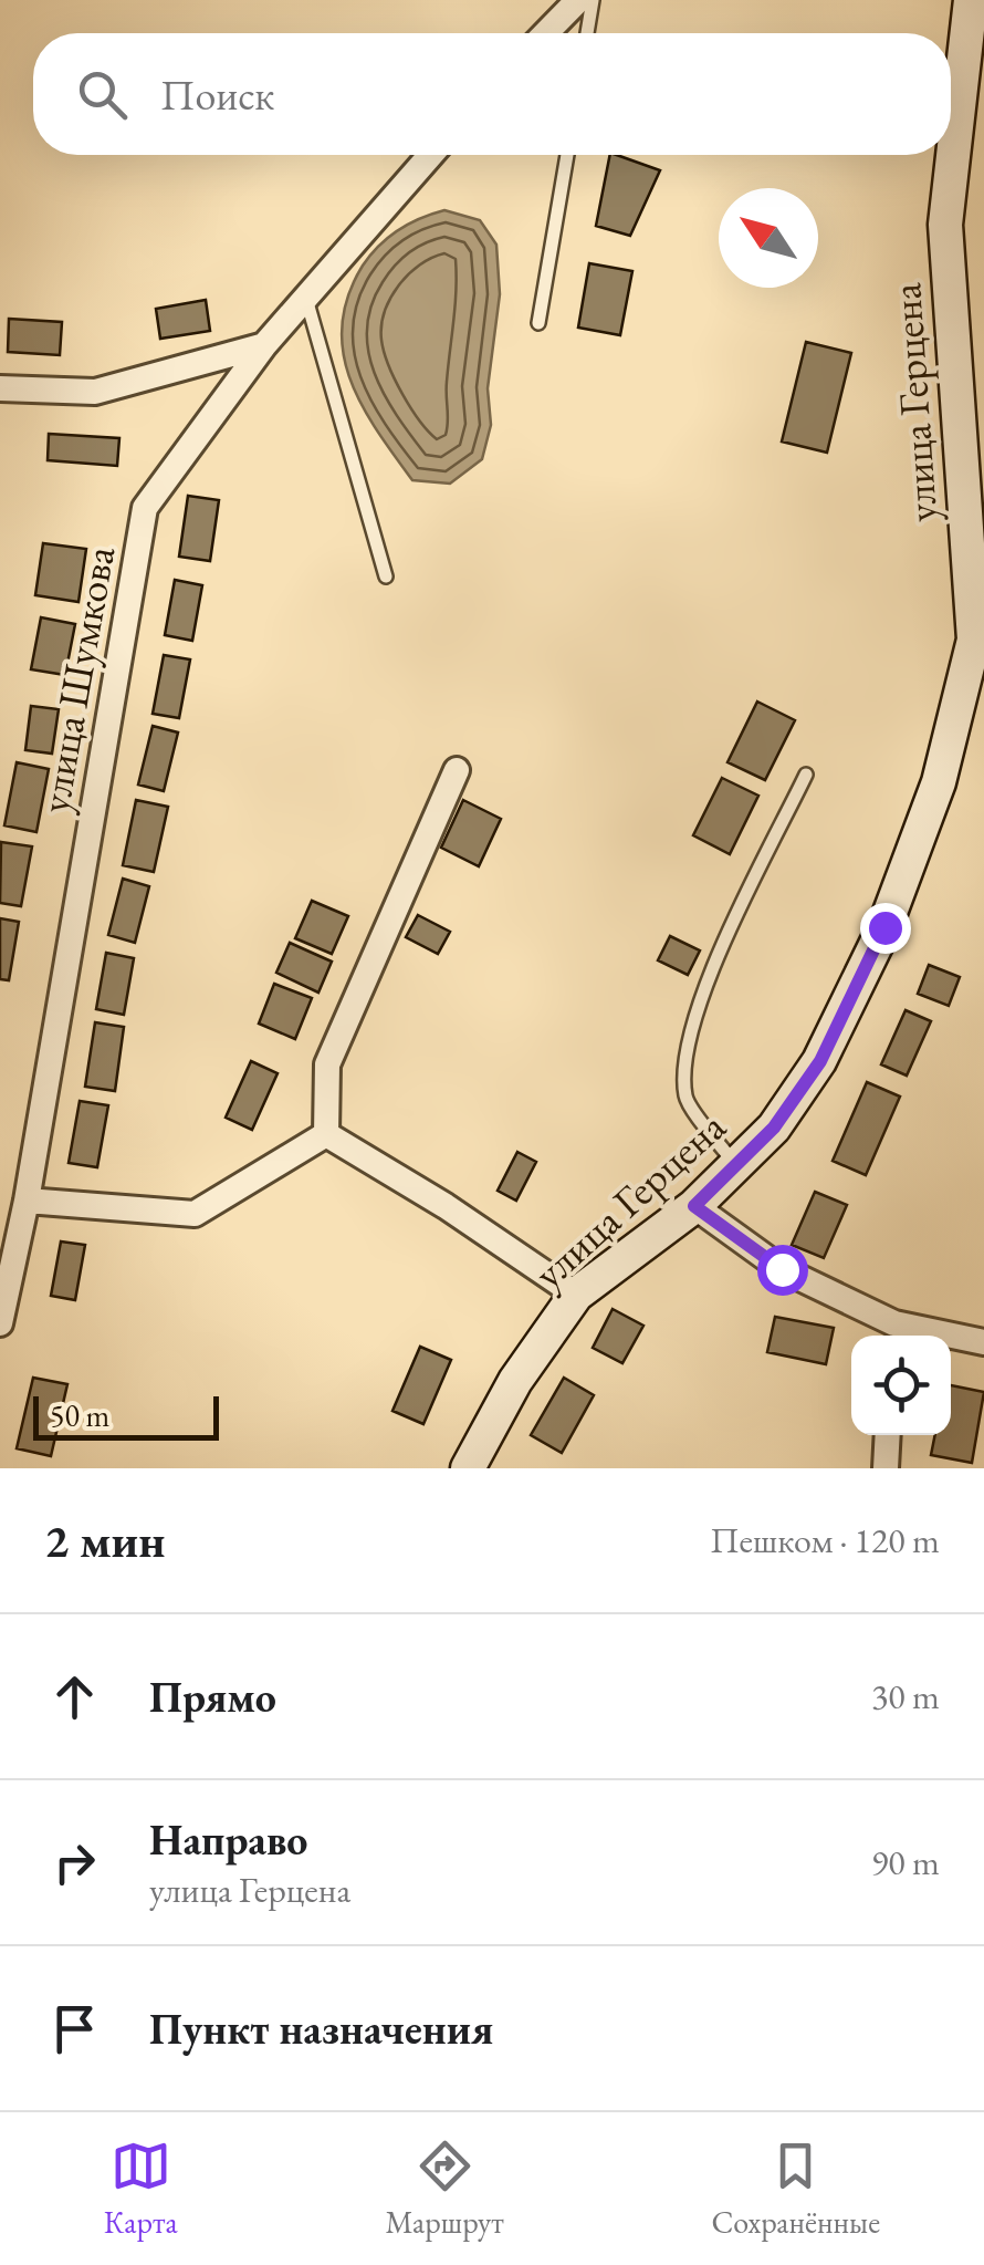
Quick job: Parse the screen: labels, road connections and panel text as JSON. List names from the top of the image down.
{
  "streets": {
    "street": ["улица Герцена", "улица Шумкова"]
  },
  "scale_bar": "50 m",
  "north": "top left",
  "page": {
    "search": "Поиск",
    "scale": "50 m",
    "heading": ["2 мин", "Пешком · 120 m"],
    "list": [
      ["Прямо", "30 m"],
      ["Направо", "улица Герцена", "90 m"],
      "Пункт назначения"
    ],
    "nav": ["Карта", "Маршрут", "Сохранённые"]
  }
}
